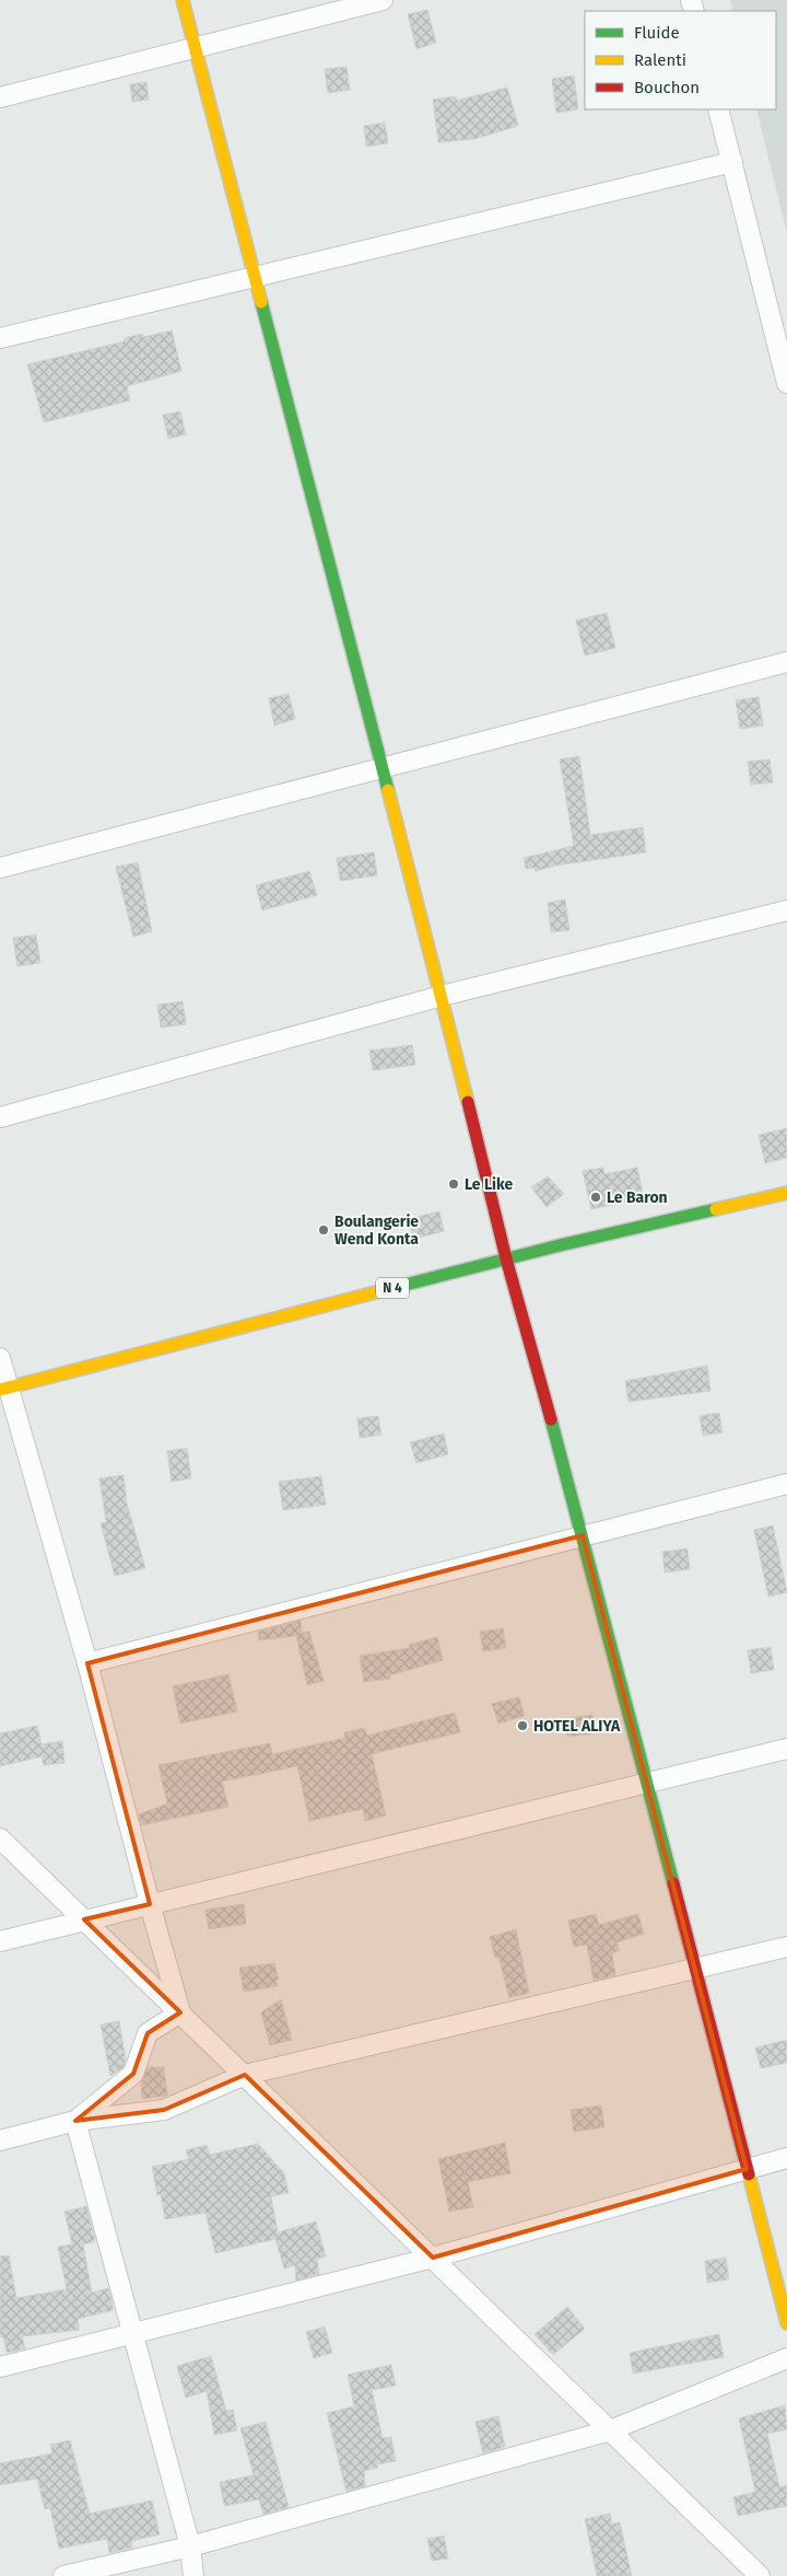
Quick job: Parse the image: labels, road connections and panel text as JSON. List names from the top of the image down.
{
  "streets": {
    "main road": ["N 4"]
  },
  "places": [
    "Le Like",
    "Le Baron",
    "Boulangerie Wend Konta",
    "HOTEL ALIYA"
  ],
  "legend": ["Fluide", "Ralenti", "Bouchon"]
}
